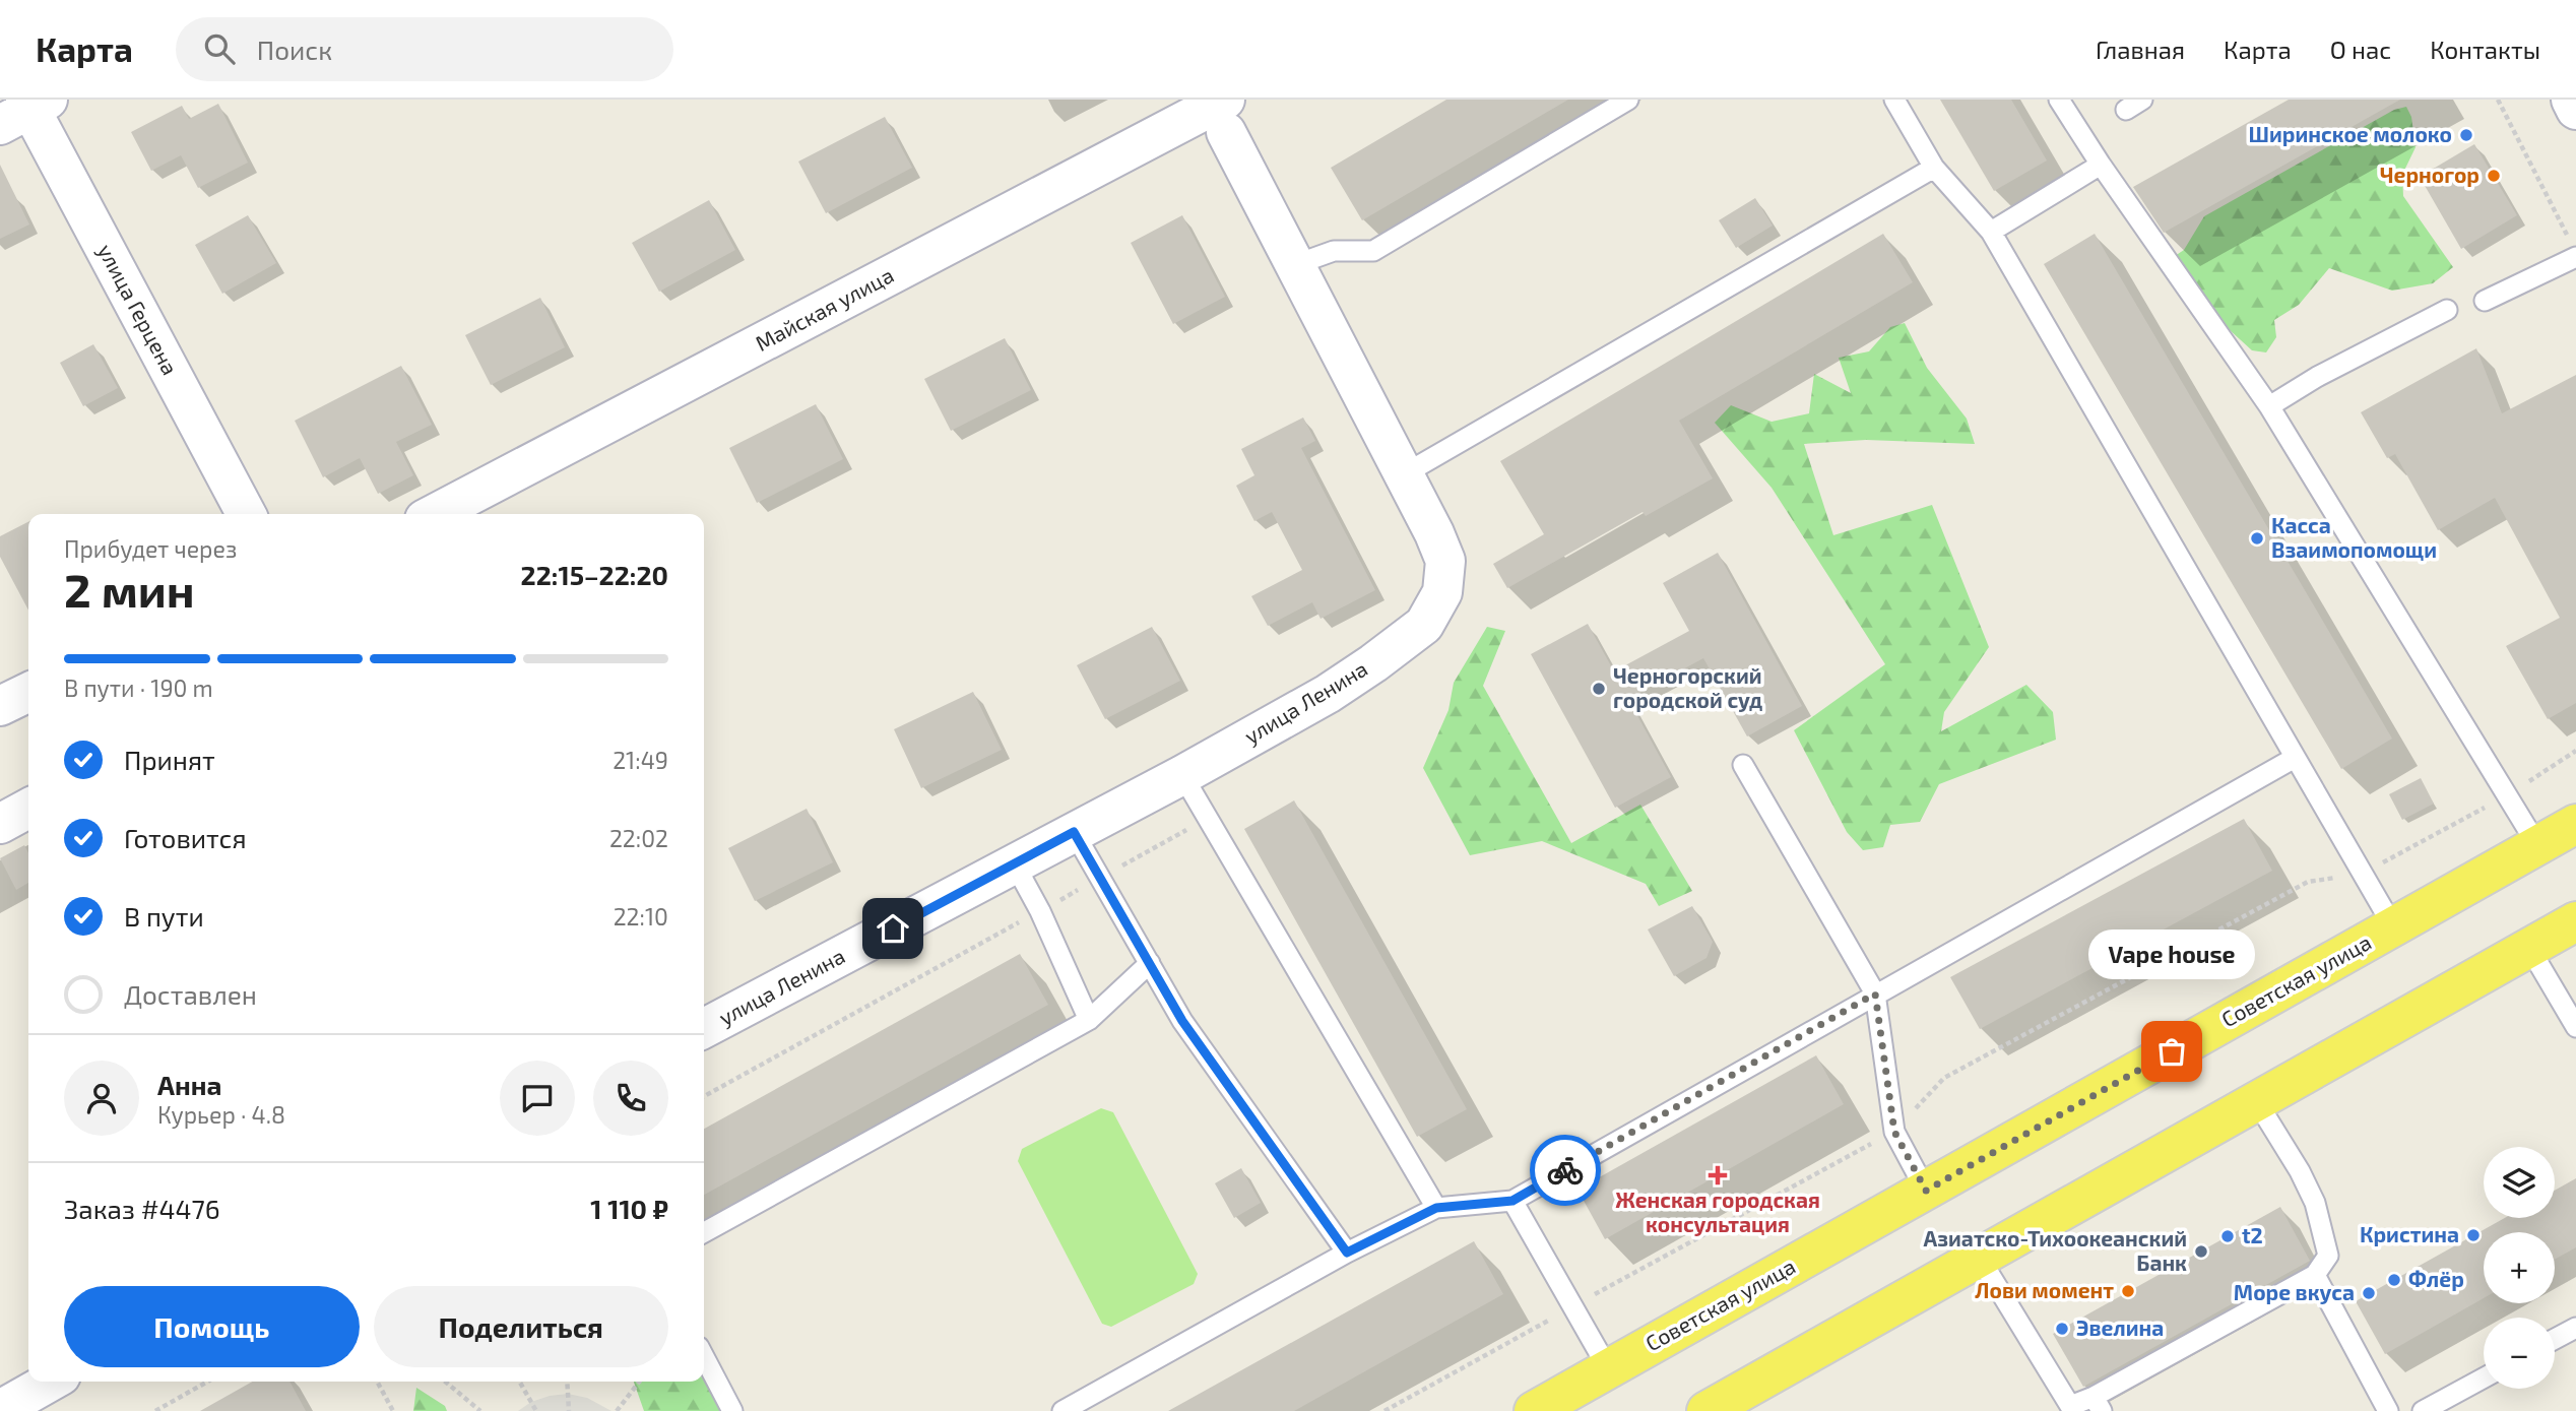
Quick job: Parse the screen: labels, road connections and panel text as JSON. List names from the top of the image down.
{
  "streets": {
    "main road": ["Советская улица"],
    "street": ["улица Герцена", "Майская улица", "улица Ленина"]
  },
  "crossings": [
    ["Майская улица", "улица Ленина"]
  ],
  "places": {
    "other": [
      "Ширинское молоко",
      "Черногор",
      "Касса Взаимопомощи",
      "Черногорский городской суд",
      "Vape house",
      "Кристина",
      "t2",
      "Азиатско-Тихоокеанский Банк",
      "Флёр",
      "Лови момент",
      "Море вкуса",
      "Эвелина"
    ],
    "health": ["Женская городская консультация"]
  },
  "page": {
    "header": "Карта",
    "search": "Поиск",
    "nav": [
      "Главная",
      "Карта",
      "О нас",
      "Контакты"
    ],
    "heading": ["2 мин", "Прибудет через", "22:15–22:20"],
    "panel": [
      "Анна",
      "Курьер · 4.8",
      "Заказ #4476",
      "1 110 ₽"
    ],
    "bar": "В пути · 190 m",
    "list": [
      ["Принят", "21:49"],
      ["Готовится", "22:02"],
      ["В пути", "22:10"],
      "Доставлен"
    ],
    "bubble": "Vape house",
    "map_buttons": ["+", "−"],
    "buttons": ["Помощь", "Поделиться"]
  }
}
